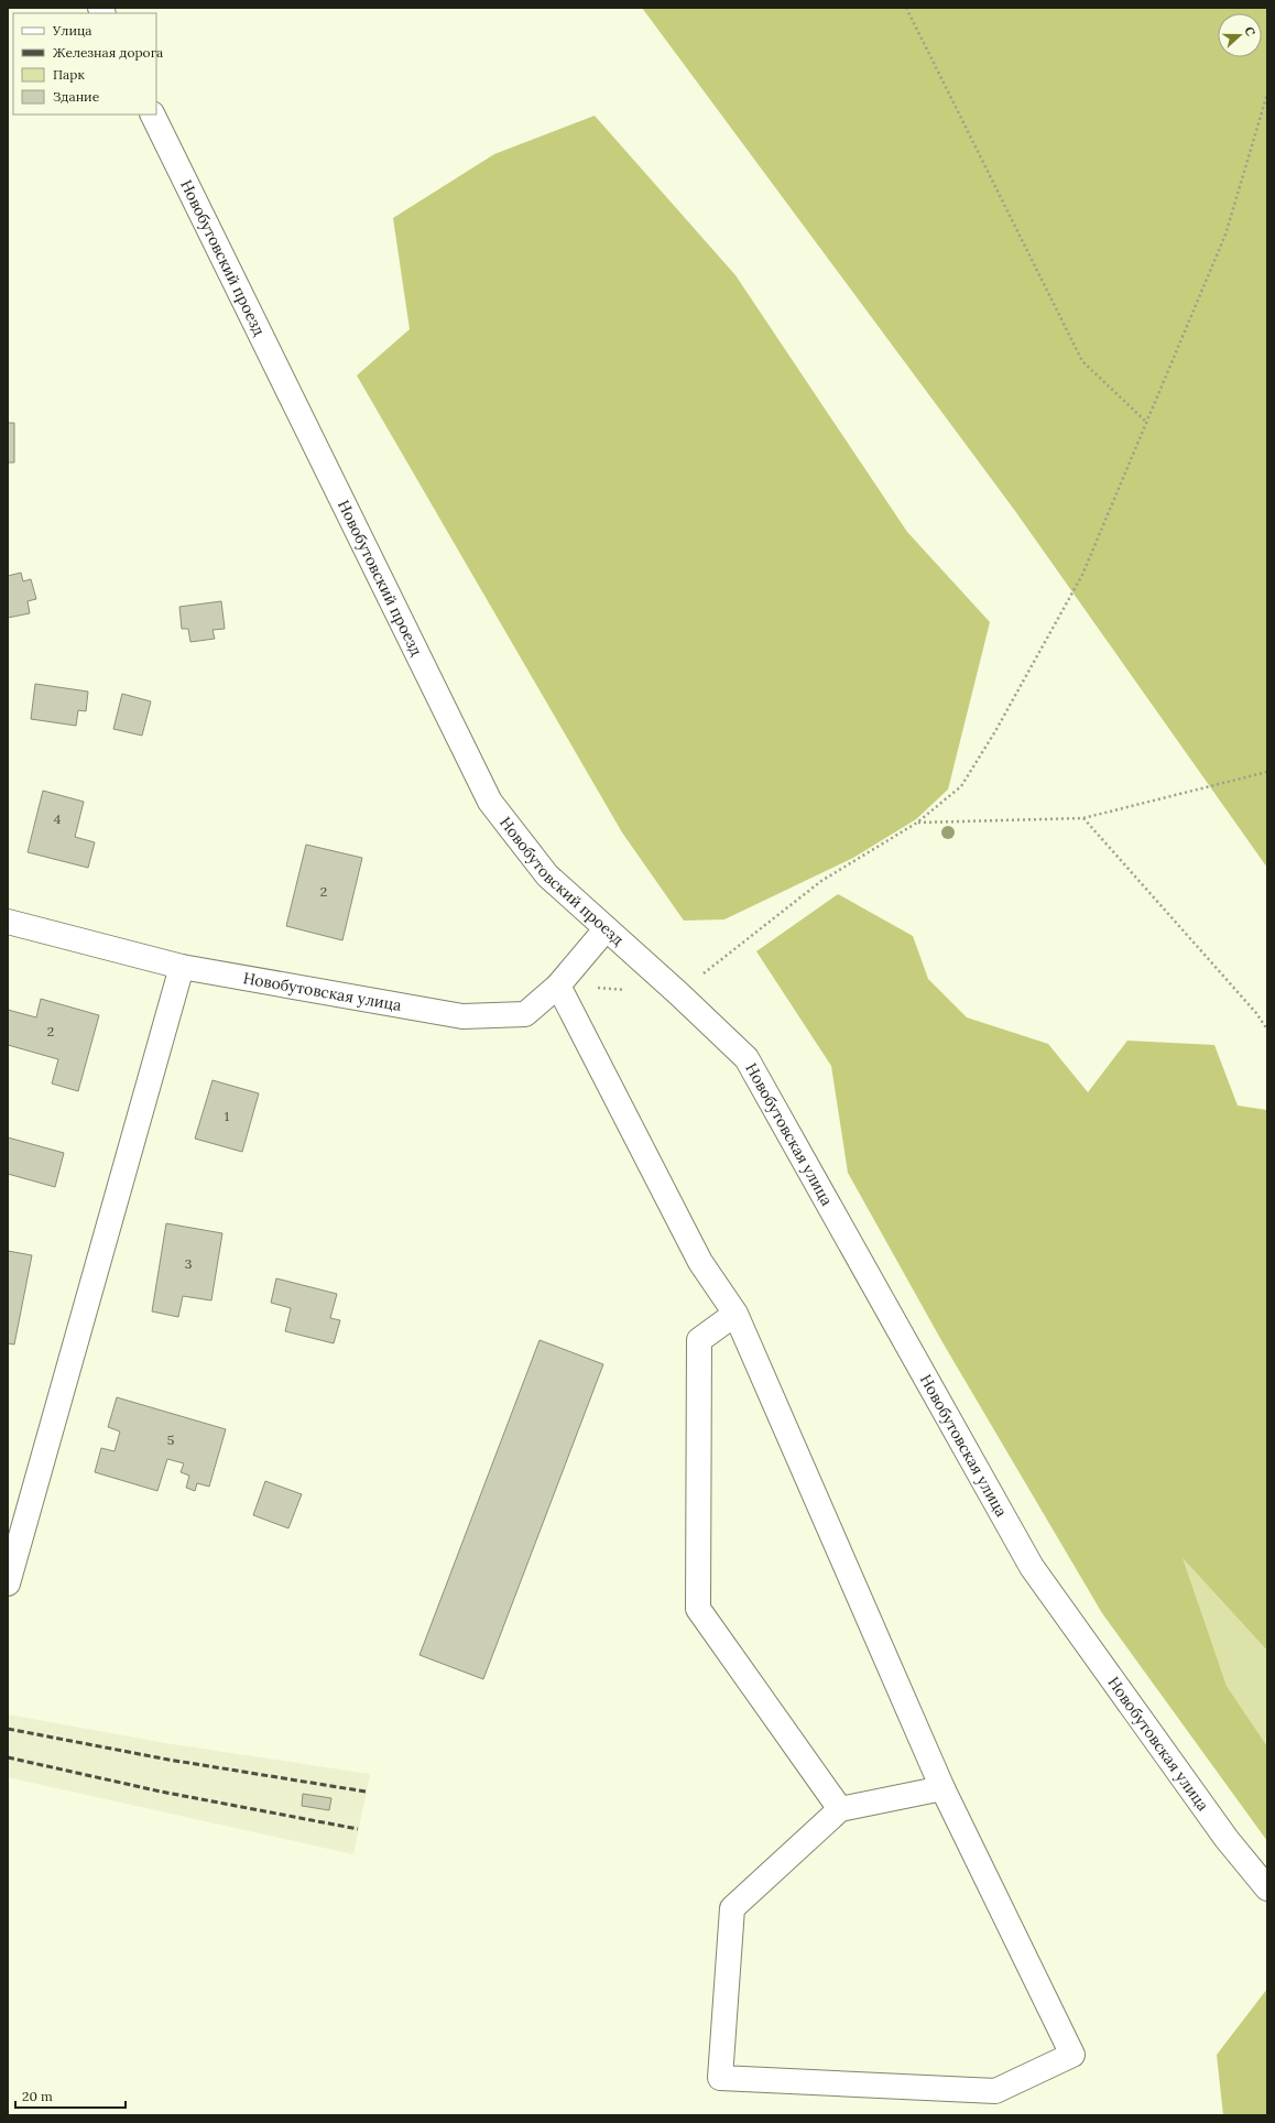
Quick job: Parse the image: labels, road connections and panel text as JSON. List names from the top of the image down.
{
  "streets": {
    "street": ["Новобутовский проезд", "Новобутовская улица"]
  },
  "crossings": [
    ["Новобутовский проезд", "Новобутовская улица"]
  ],
  "house_numbers": [
    "4",
    "2",
    "2",
    "1",
    "3",
    "5"
  ],
  "legend": [
    "Улица",
    "Железная дорога",
    "Парк",
    "Здание"
  ],
  "scale_bar": "20 m",
  "north": "right"
}
